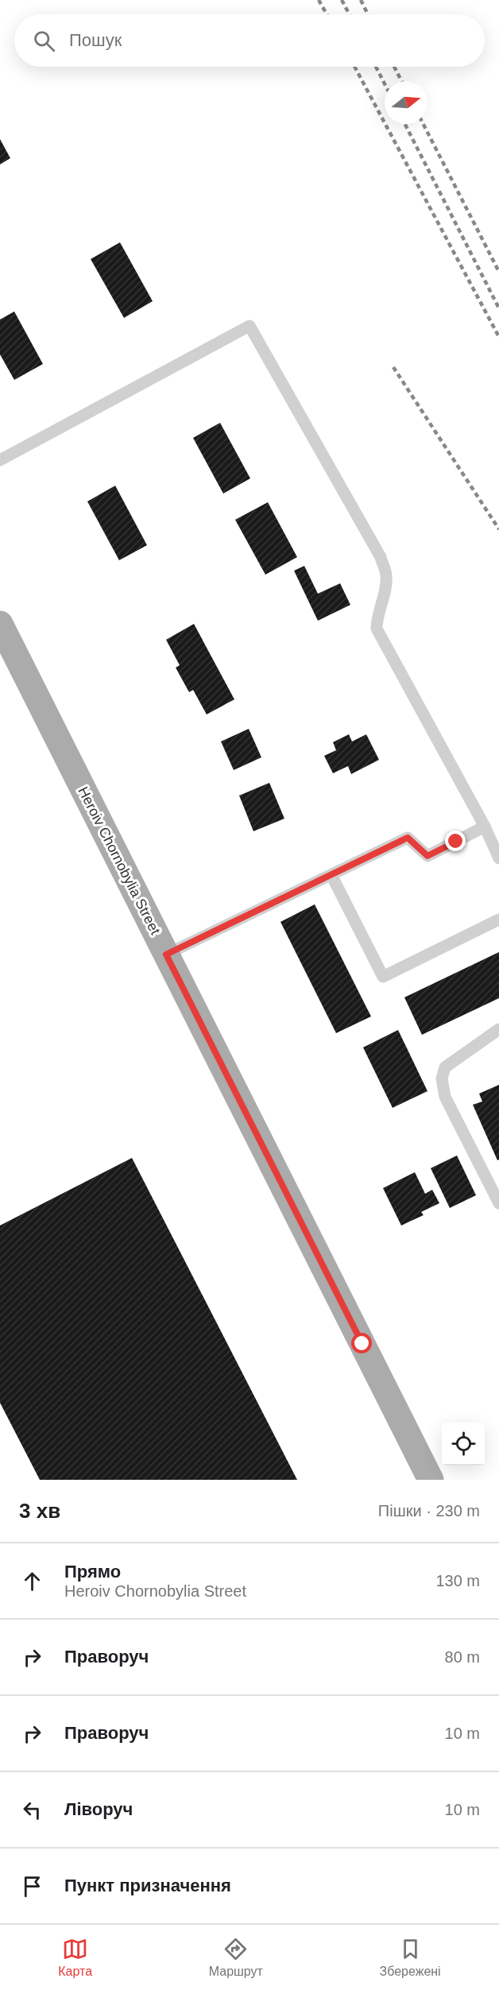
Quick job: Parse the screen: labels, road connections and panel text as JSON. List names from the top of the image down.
{
  "streets": {
    "main road": ["Heroiv Chornobylia Street"]
  },
  "north": "right",
  "page": {
    "search": "Пошук",
    "heading": ["3 хв", "Пішки · 230 m"],
    "list": [
      ["Прямо", "Heroiv Chornobylia Street", "130 m"],
      ["Праворуч", "80 m"],
      ["Праворуч", "10 m"],
      ["Ліворуч", "10 m"],
      "Пункт призначення"
    ],
    "nav": ["Карта", "Маршрут", "Збережені"]
  }
}
